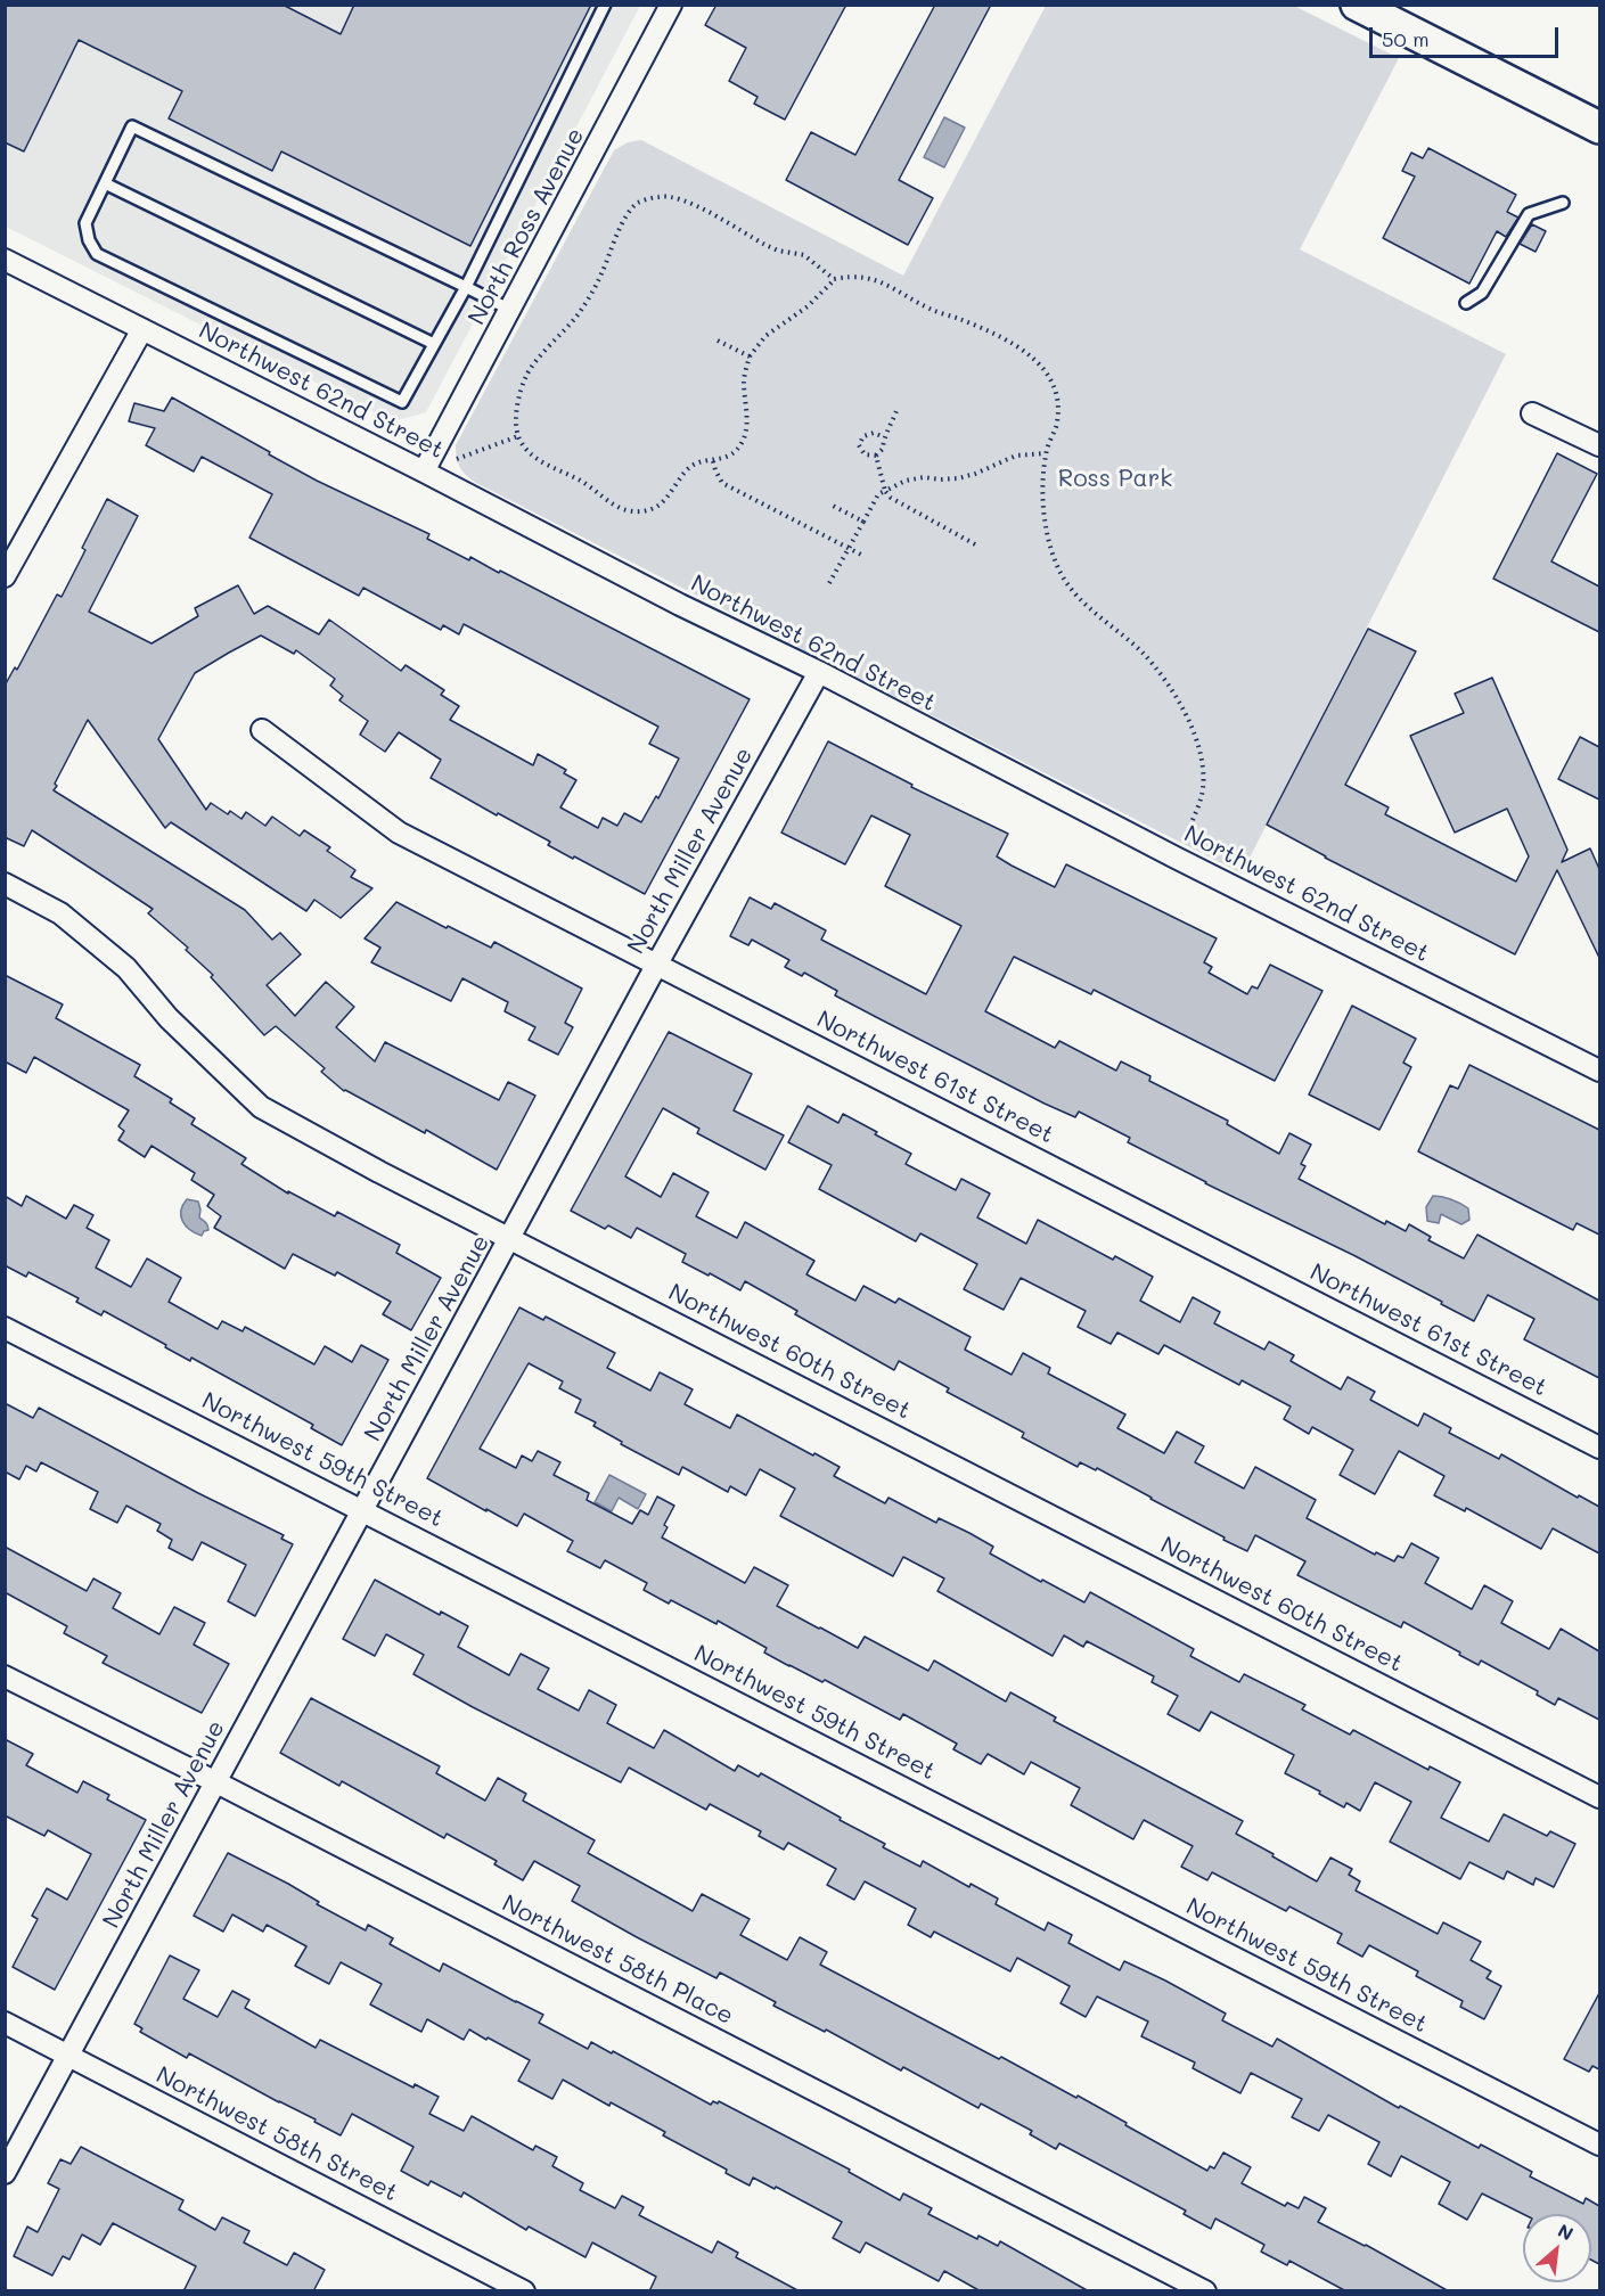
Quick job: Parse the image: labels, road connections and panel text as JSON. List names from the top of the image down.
{
  "streets": {
    "street": [
      "North Ross Avenue",
      "Northwest 62nd Street",
      "North Miller Avenue",
      "Northwest 61st Street",
      "Northwest 60th Street",
      "Northwest 59th Street",
      "Northwest 58th Place",
      "Northwest 58th Street"
    ]
  },
  "crossings": [
    ["North Ross Avenue", "Northwest 62nd Street"],
    ["Northwest 62nd Street", "North Miller Avenue"],
    ["North Miller Avenue", "Northwest 61st Street"],
    ["North Miller Avenue", "Northwest 60th Street"],
    ["North Miller Avenue", "Northwest 59th Street"],
    ["North Miller Avenue", "Northwest 58th Place"],
    ["North Miller Avenue", "Northwest 58th Street"]
  ],
  "parks": ["Ross Park"],
  "scale_bar": "50 m",
  "north": "top right"
}
